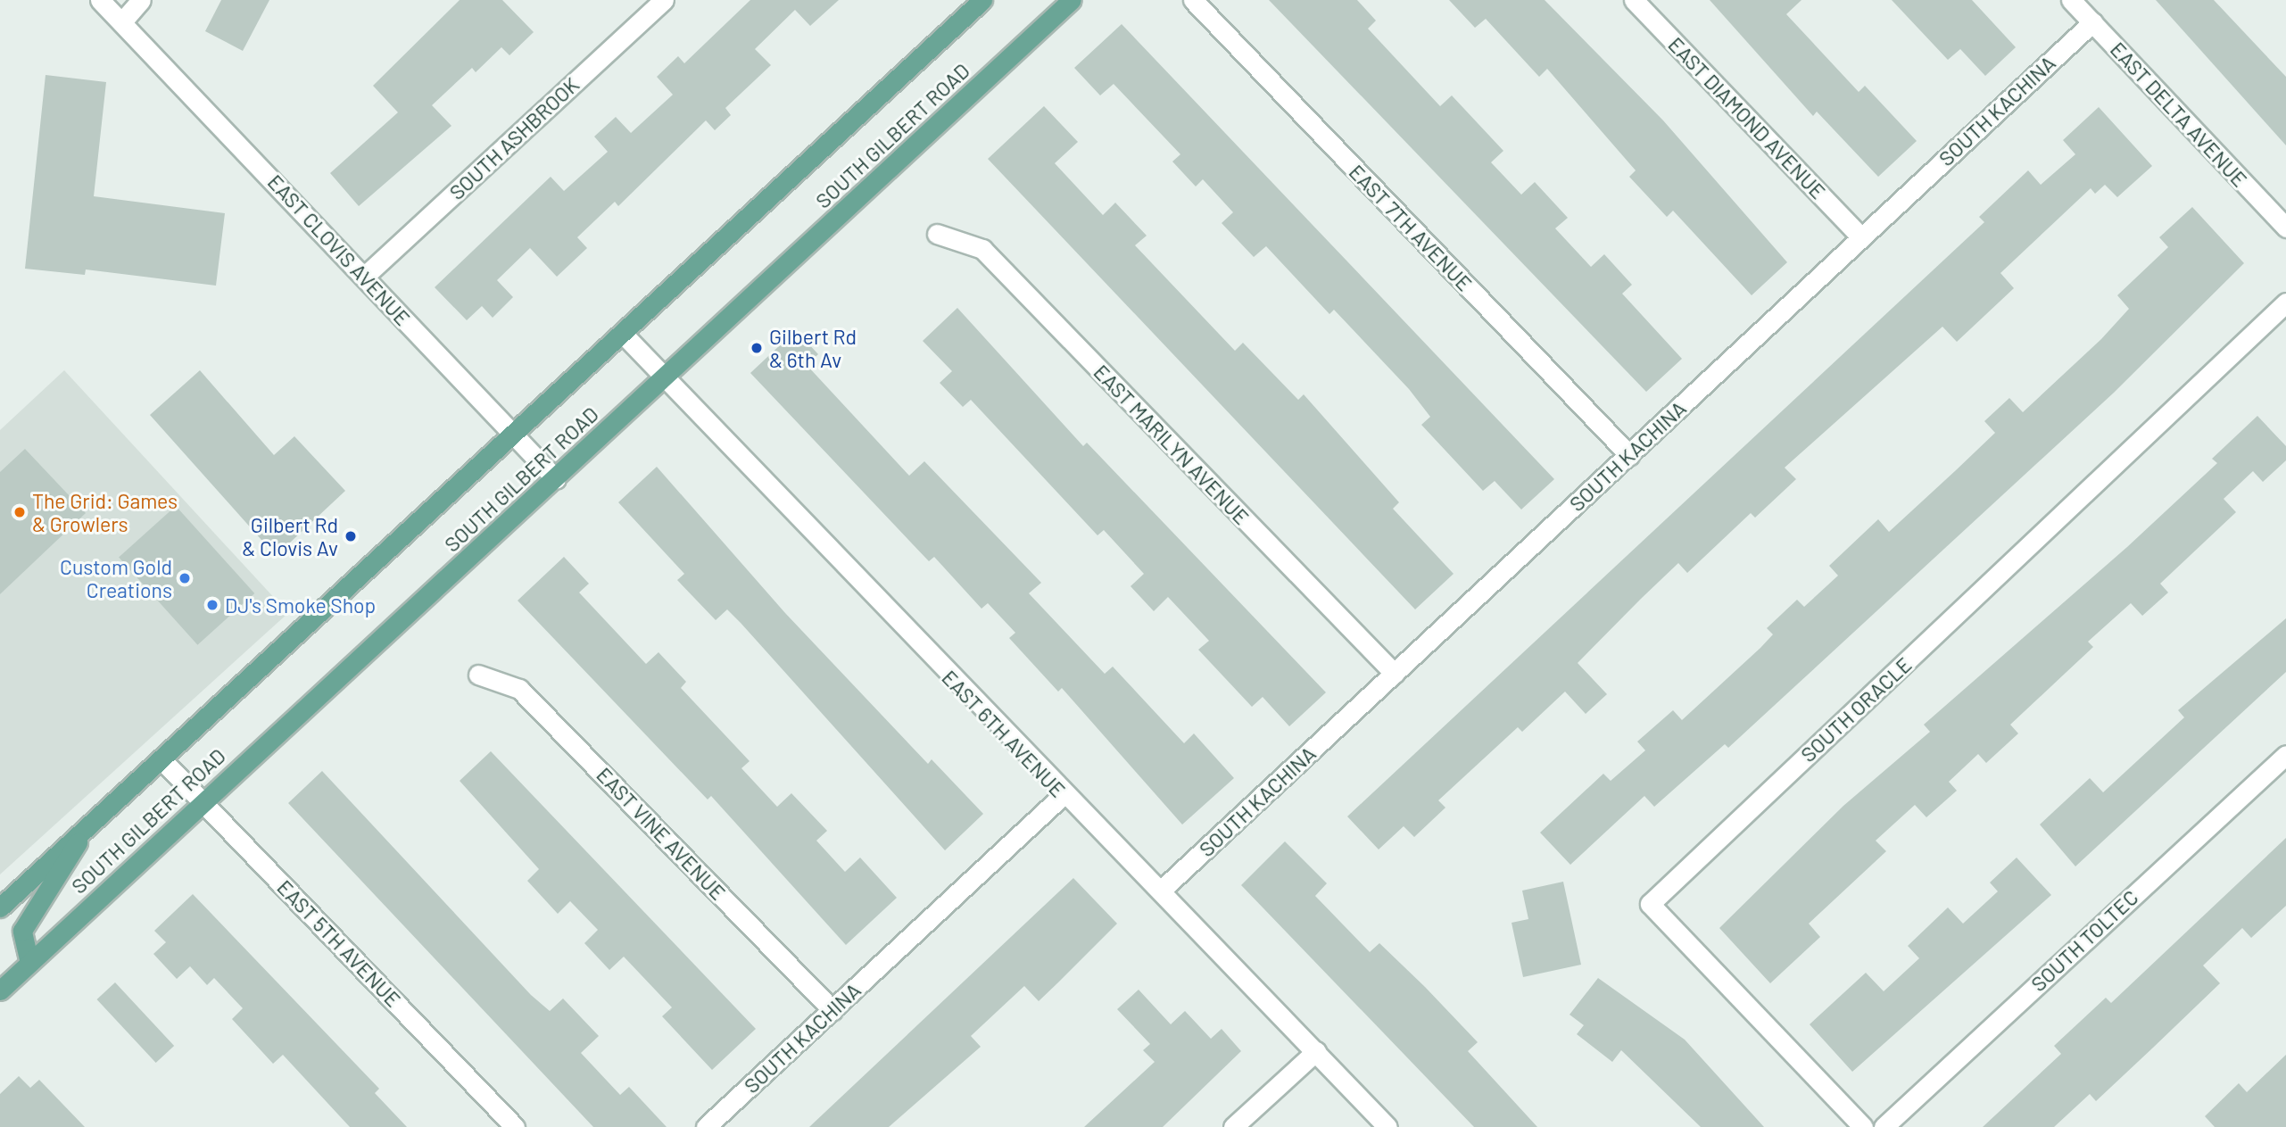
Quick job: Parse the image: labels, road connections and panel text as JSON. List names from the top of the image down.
{
  "streets": {
    "main road": ["SOUTH GILBERT ROAD"],
    "street": [
      "SOUTH KACHINA",
      "EAST DELTA AVENUE",
      "EAST DIAMOND AVENUE",
      "SOUTH ASHBROOK",
      "EAST 7TH AVENUE",
      "EAST CLOVIS AVENUE",
      "EAST MARILYN AVENUE",
      "SOUTH ORACLE",
      "EAST 6TH AVENUE",
      "EAST VINE AVENUE",
      "SOUTH TOLTEC",
      "EAST 5TH AVENUE"
    ]
  },
  "crossings": [
    ["SOUTH KACHINA", "EAST DELTA AVENUE"],
    ["SOUTH KACHINA", "EAST DIAMOND AVENUE"],
    ["SOUTH KACHINA", "EAST 7TH AVENUE"],
    ["SOUTH KACHINA", "EAST MARILYN AVENUE"],
    ["SOUTH KACHINA", "EAST 6TH AVENUE"],
    ["SOUTH KACHINA", "EAST VINE AVENUE"],
    ["SOUTH GILBERT ROAD", "EAST CLOVIS AVENUE"],
    ["SOUTH GILBERT ROAD", "EAST 6TH AVENUE"],
    ["SOUTH GILBERT ROAD", "EAST 5TH AVENUE"],
    ["SOUTH ASHBROOK", "EAST CLOVIS AVENUE"]
  ],
  "places": [
    "Gilbert Rd & 6th Av",
    "The Grid: Games & Growlers",
    "Gilbert Rd & Clovis Av",
    "Custom Gold Creations",
    "DJ's Smoke Shop"
  ]
}
